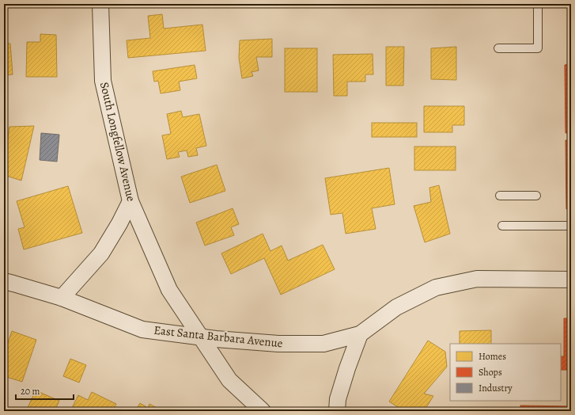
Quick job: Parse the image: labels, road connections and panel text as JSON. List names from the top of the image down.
{
  "streets": {
    "street": ["South Longfellow Avenue", "East Santa Barbara Avenue"]
  },
  "crossings": [
    ["South Longfellow Avenue", "East Santa Barbara Avenue"]
  ],
  "legend": ["Homes", "Shops", "Industry"],
  "scale_bar": "20 m"
}
